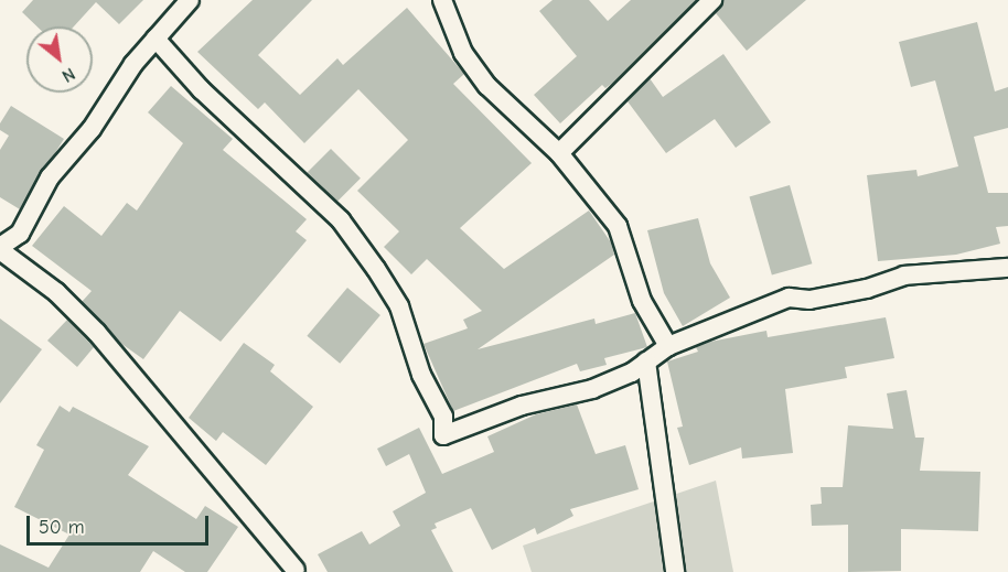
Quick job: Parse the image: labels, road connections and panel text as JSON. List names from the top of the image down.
{
  "scale_bar": "50 m",
  "north": "bottom right"
}
